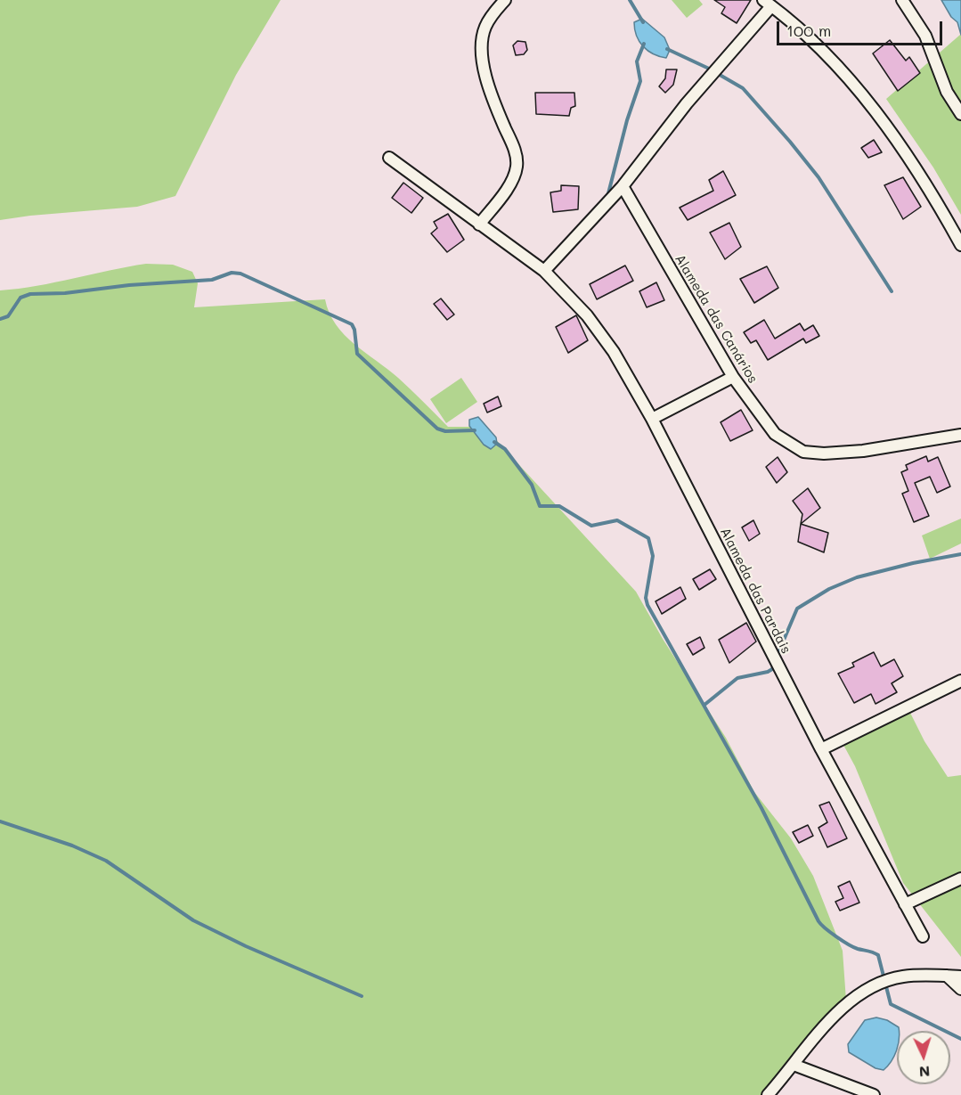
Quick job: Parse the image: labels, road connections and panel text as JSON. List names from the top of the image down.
{
  "streets": {
    "street": ["Alameda das Canários", "Alameda das Pardais"]
  },
  "scale_bar": "100 m",
  "north": "bottom"
}
